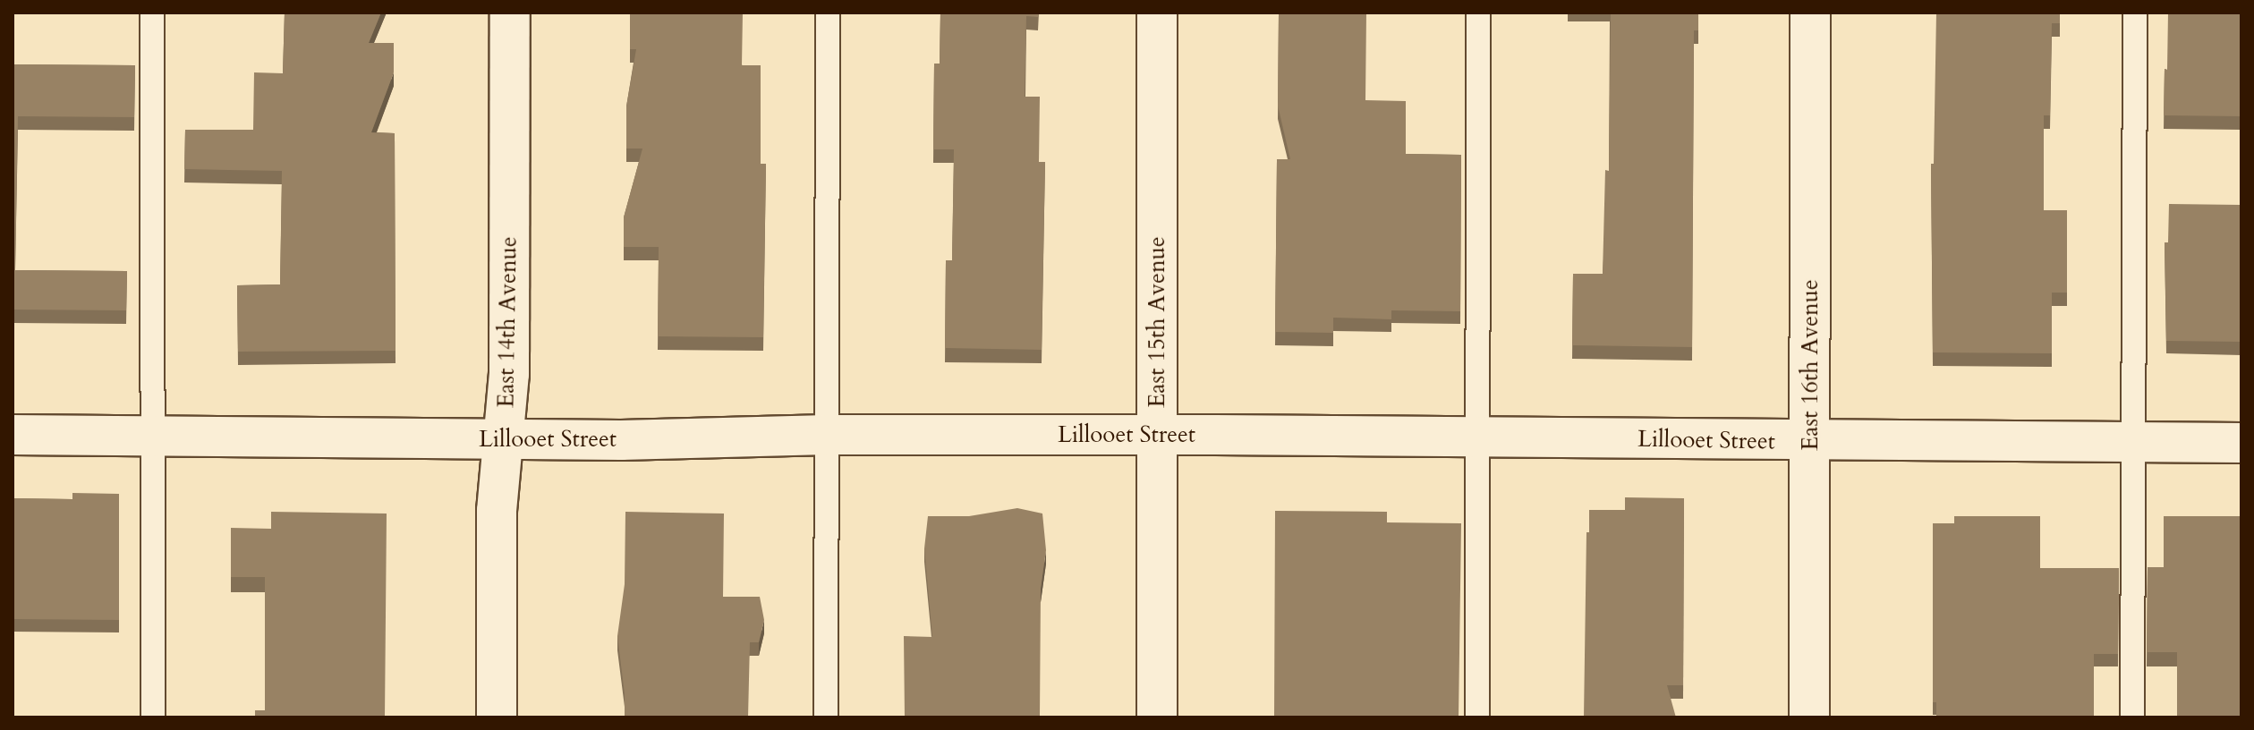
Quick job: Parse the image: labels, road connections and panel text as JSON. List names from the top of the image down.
{
  "streets": {
    "street": [
      "East 14th Avenue",
      "East 15th Avenue",
      "East 16th Avenue",
      "Lillooet Street"
    ]
  },
  "crossings": [
    ["East 14th Avenue", "Lillooet Street"],
    ["East 15th Avenue", "Lillooet Street"],
    ["East 16th Avenue", "Lillooet Street"]
  ]
}
